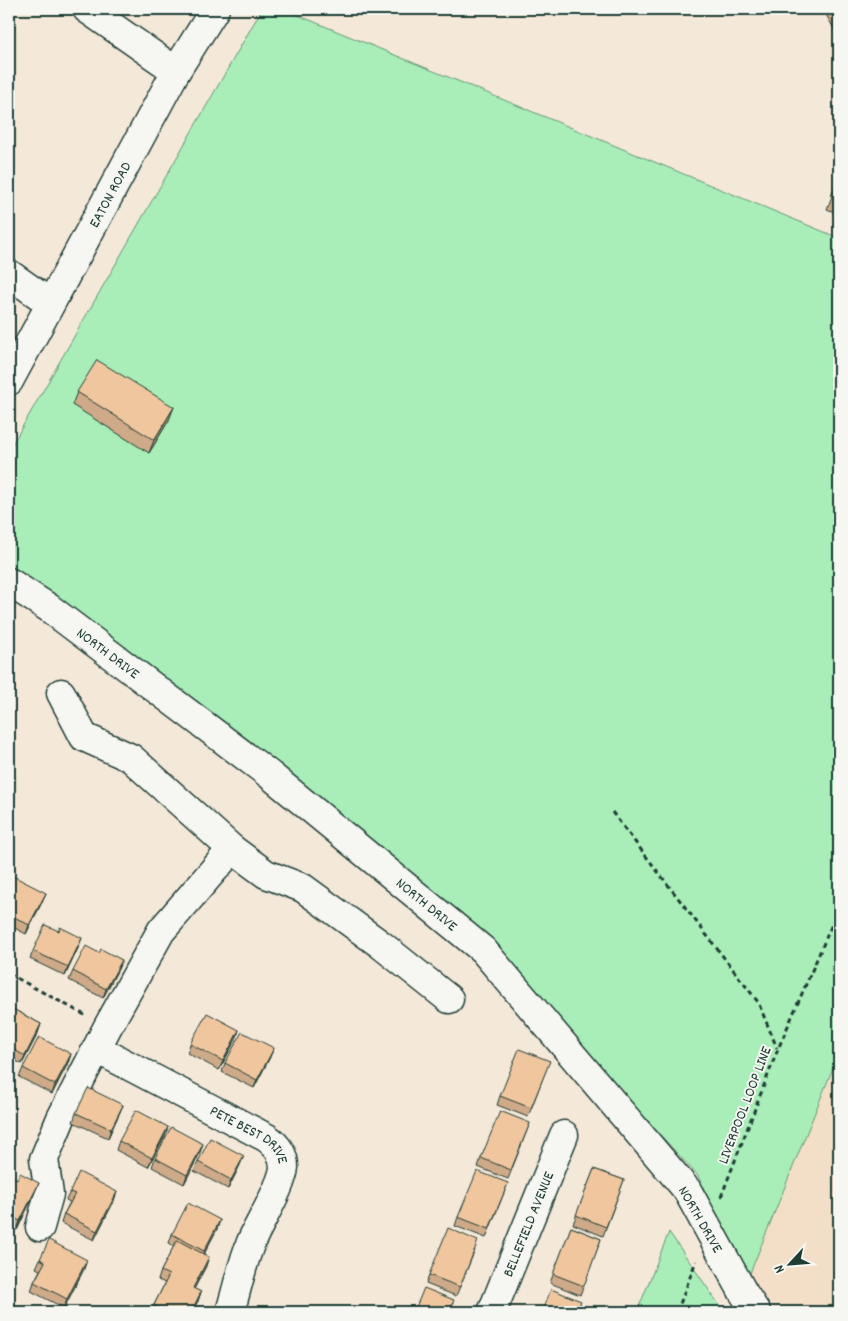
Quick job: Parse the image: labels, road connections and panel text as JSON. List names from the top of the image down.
{
  "streets": {
    "street": [
      "EATON ROAD",
      "NORTH DRIVE",
      "PETE BEST DRIVE",
      "BELLEFIELD AVENUE"
    ],
    "path": ["LIVERPOOL LOOP LINE"]
  },
  "north": "bottom left"
}
